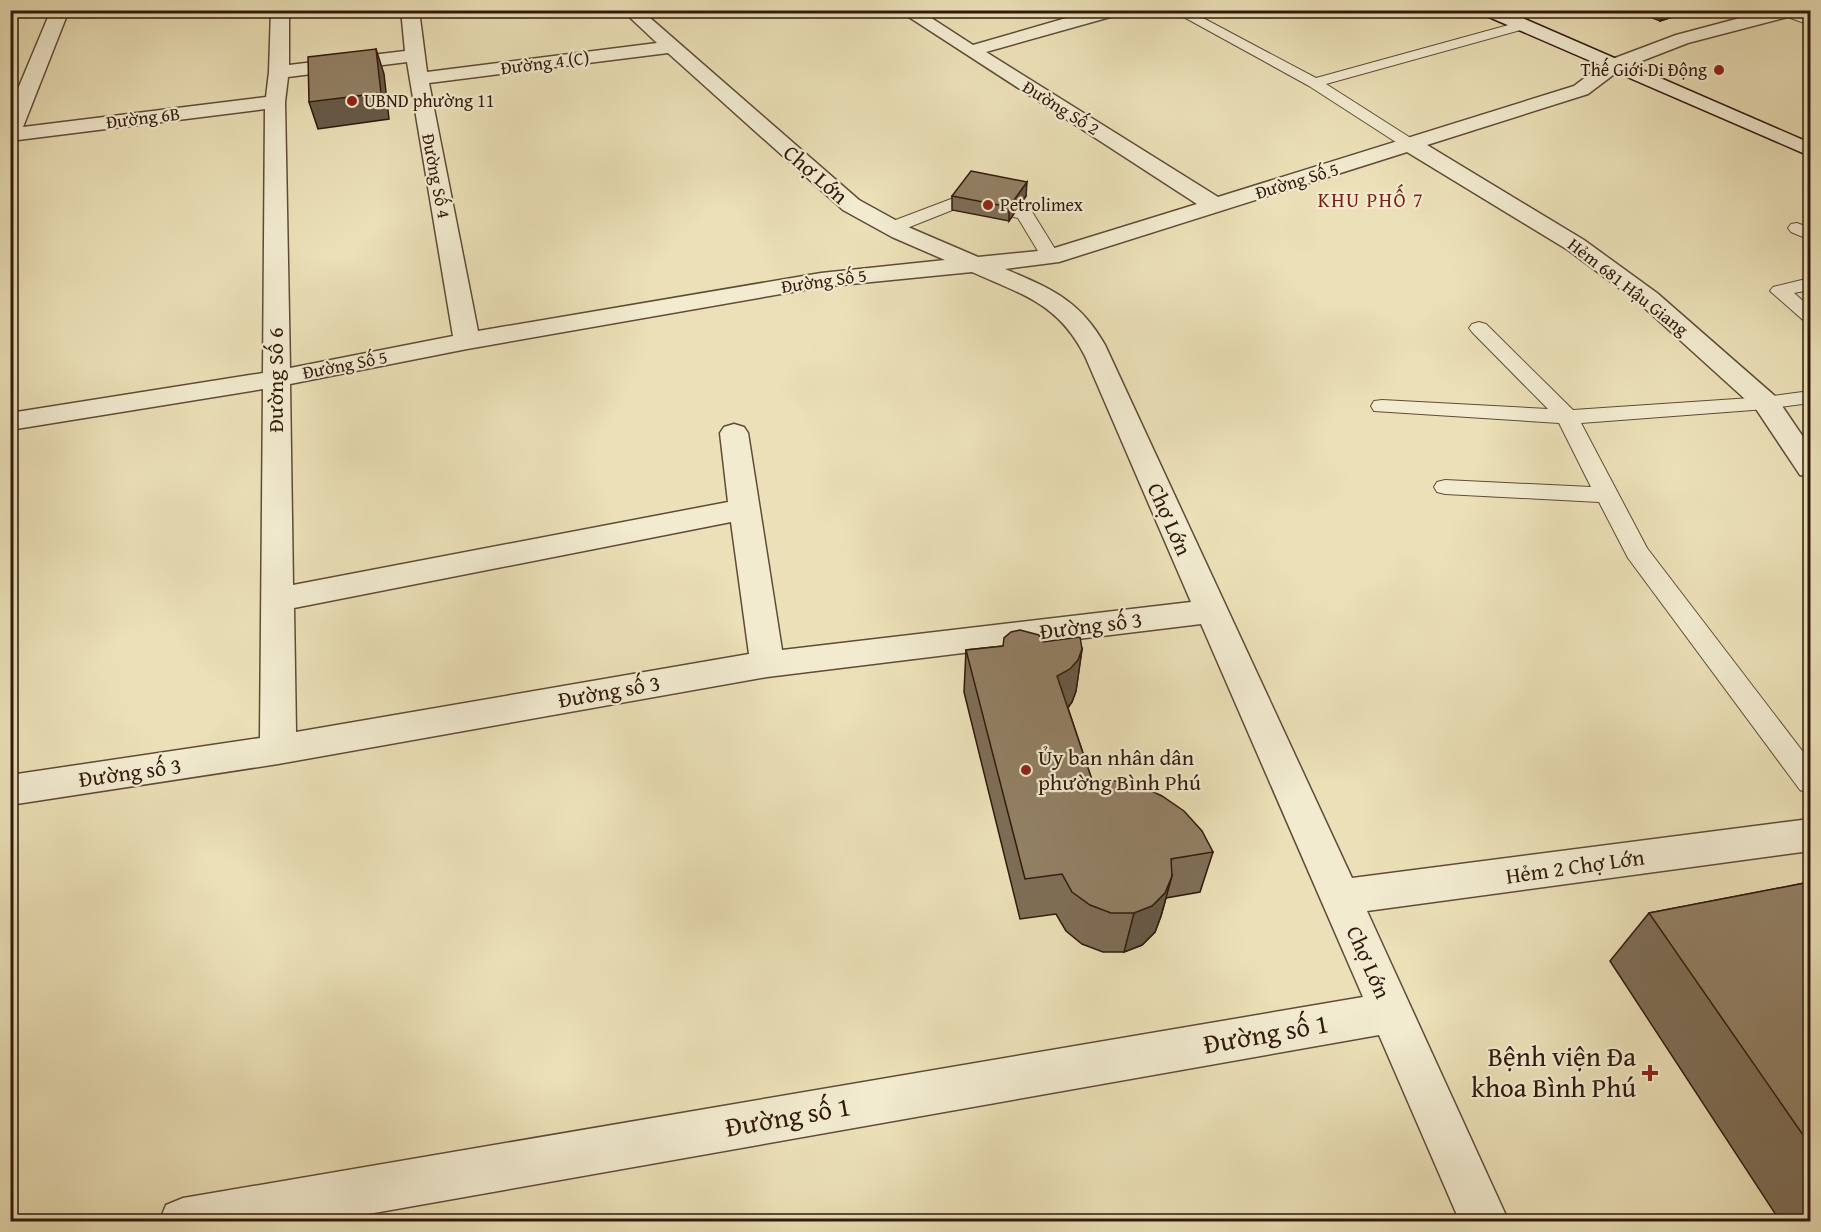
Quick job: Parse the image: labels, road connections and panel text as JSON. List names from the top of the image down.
{
  "streets": {
    "street": [
      "Đường 4 (C)",
      "Đường Số 2",
      "Đường 6B",
      "Chợ Lớn",
      "Đường Số 4",
      "Đường Số 5",
      "Hẻm 681 Hậu Giang",
      "Đường Số 6",
      "Đường số 3",
      "Hẻm 2 Chợ Lớn",
      "Đường số 1"
    ]
  },
  "crossings": [
    ["Đường 4 (C)", "Chợ Lớn"],
    ["Đường 4 (C)", "Đường Số 4"],
    ["Đường Số 2", "Đường Số 5"],
    ["Đường 6B", "Đường Số 6"],
    ["Chợ Lớn", "Đường Số 5"],
    ["Chợ Lớn", "Đường số 3"],
    ["Chợ Lớn", "Hẻm 2 Chợ Lớn"],
    ["Chợ Lớn", "Đường số 1"],
    ["Đường Số 4", "Đường Số 5"],
    ["Đường Số 5", "Hẻm 681 Hậu Giang"],
    ["Đường Số 5", "Đường Số 6"],
    ["Đường Số 6", "Đường số 3"]
  ],
  "districts": ["KHU PHỐ 7"],
  "places": {
    "other": [
      "Thế Giới Di Động",
      "UBND phường 11",
      "Petrolimex",
      "Ủy ban nhân dân phường Bình Phú"
    ],
    "health": ["Bệnh viện Đa khoa Bình Phú"]
  }
}
